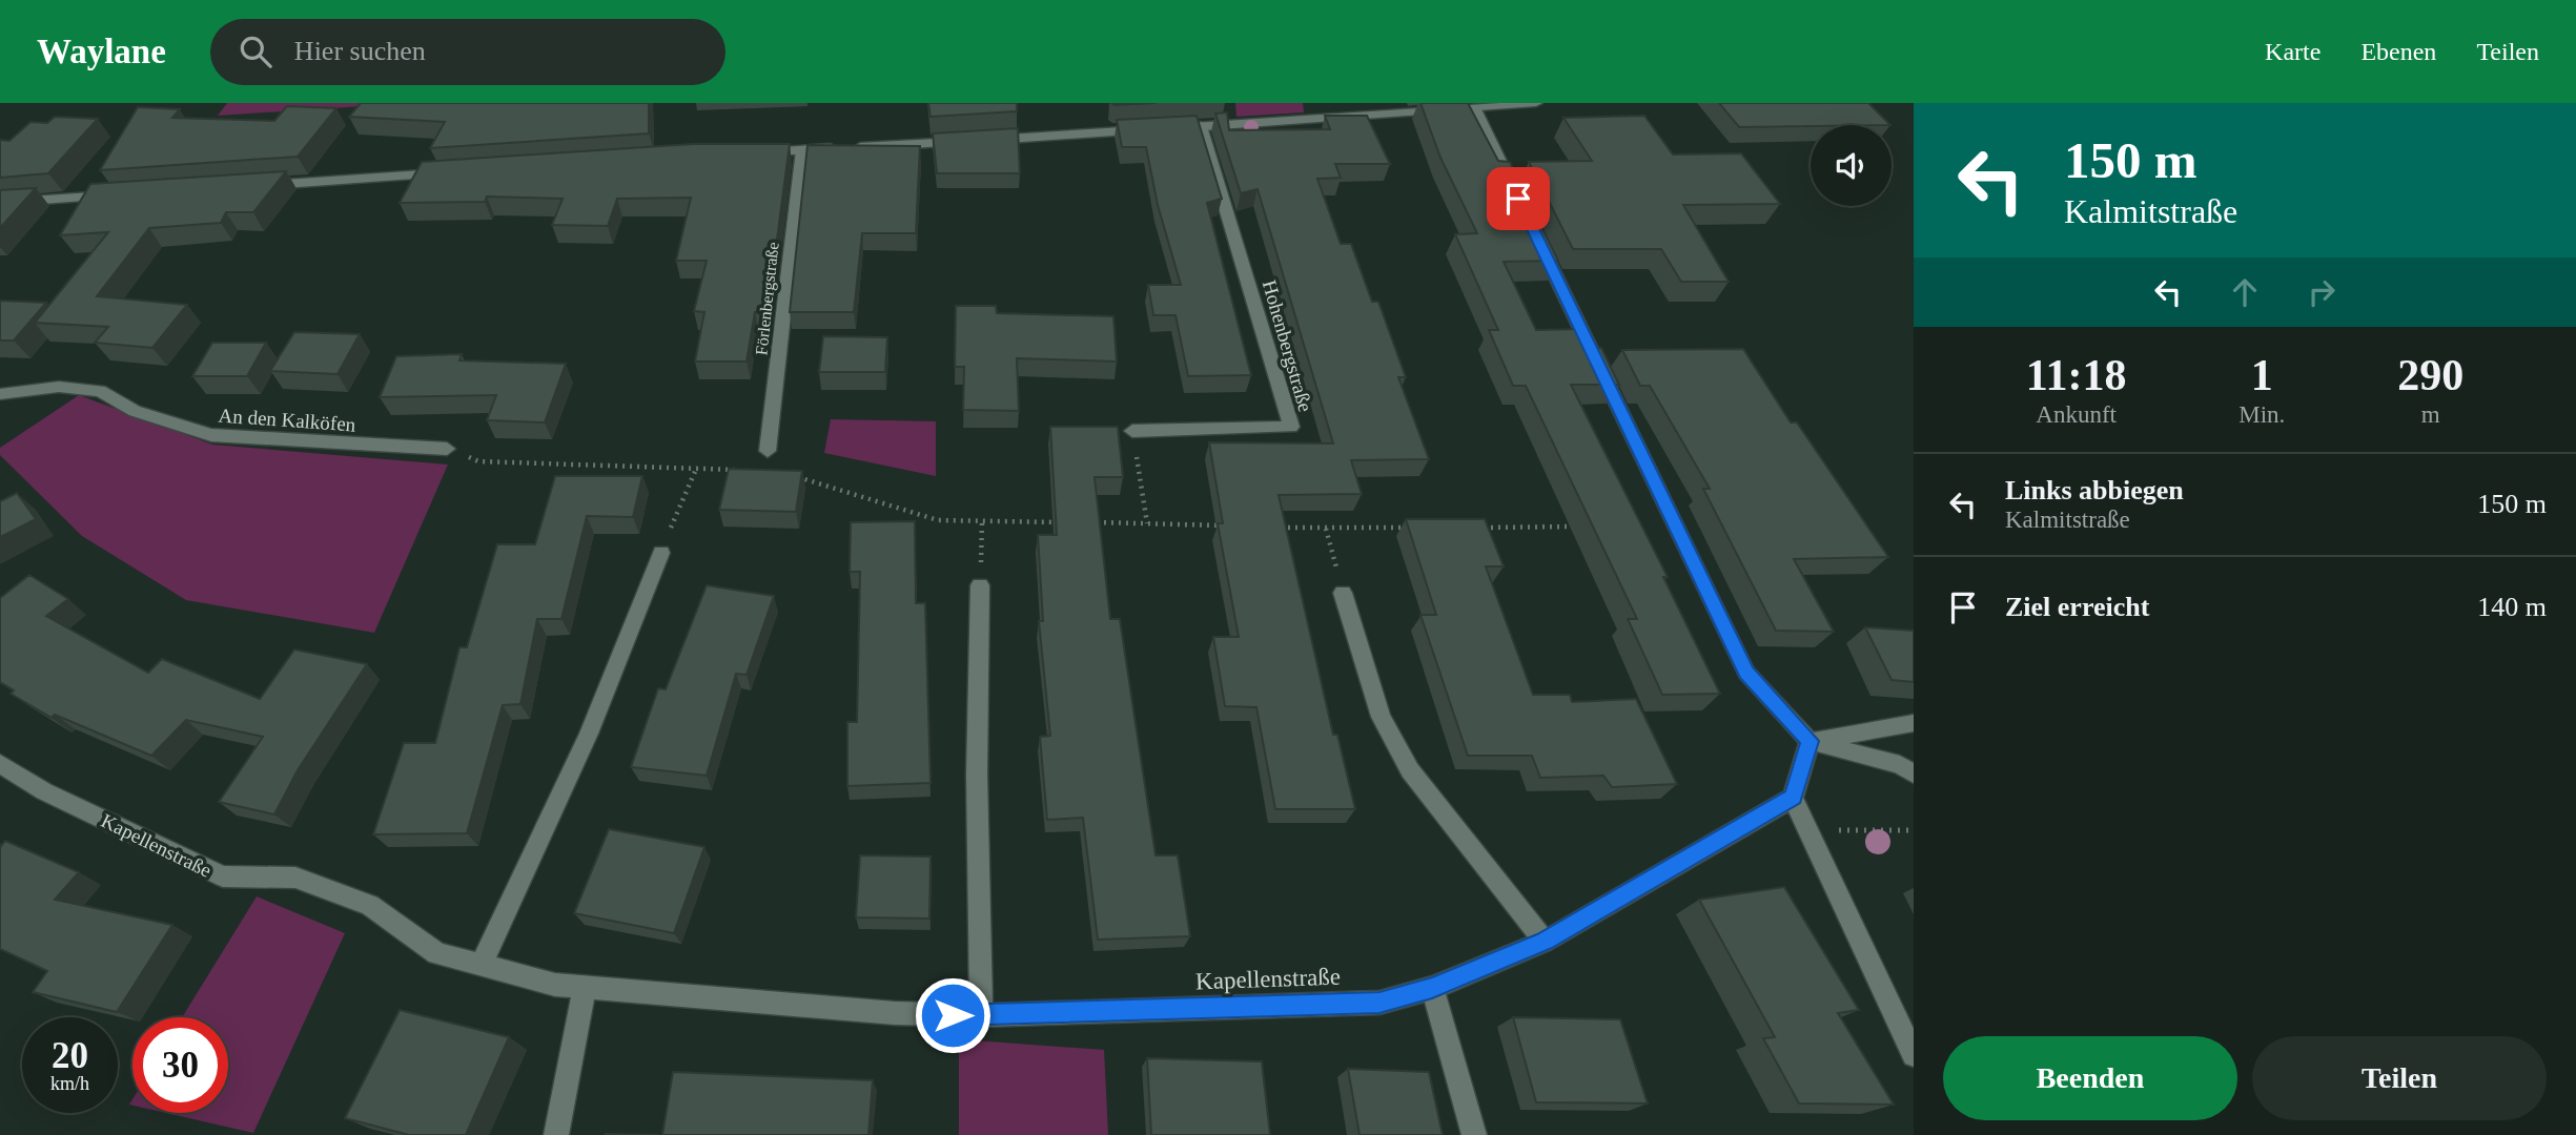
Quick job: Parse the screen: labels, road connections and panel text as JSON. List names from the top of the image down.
{
  "streets": {
    "street": [
      "Förlenbergstraße",
      "Hohenbergstraße",
      "An den Kalköfen",
      "Kapellenstraße"
    ]
  },
  "page": {
    "header": "Waylane",
    "search": "Hier suchen",
    "nav": ["Karte", "Ebenen", "Teilen"],
    "turn": ["150 m", "Kalmitstraße"],
    "eta": [
      "11:18",
      "Ankunft",
      "1",
      "Min.",
      "290",
      "m"
    ],
    "list": [
      {
        "name": "Links abbiegen",
        "note": "Kalmitstraße",
        "value": "150 m"
      },
      {
        "name": "Ziel erreicht",
        "value": "140 m"
      }
    ],
    "speed": "20 km/h",
    "limit": "30",
    "buttons": ["Beenden", "Teilen"]
  }
}
